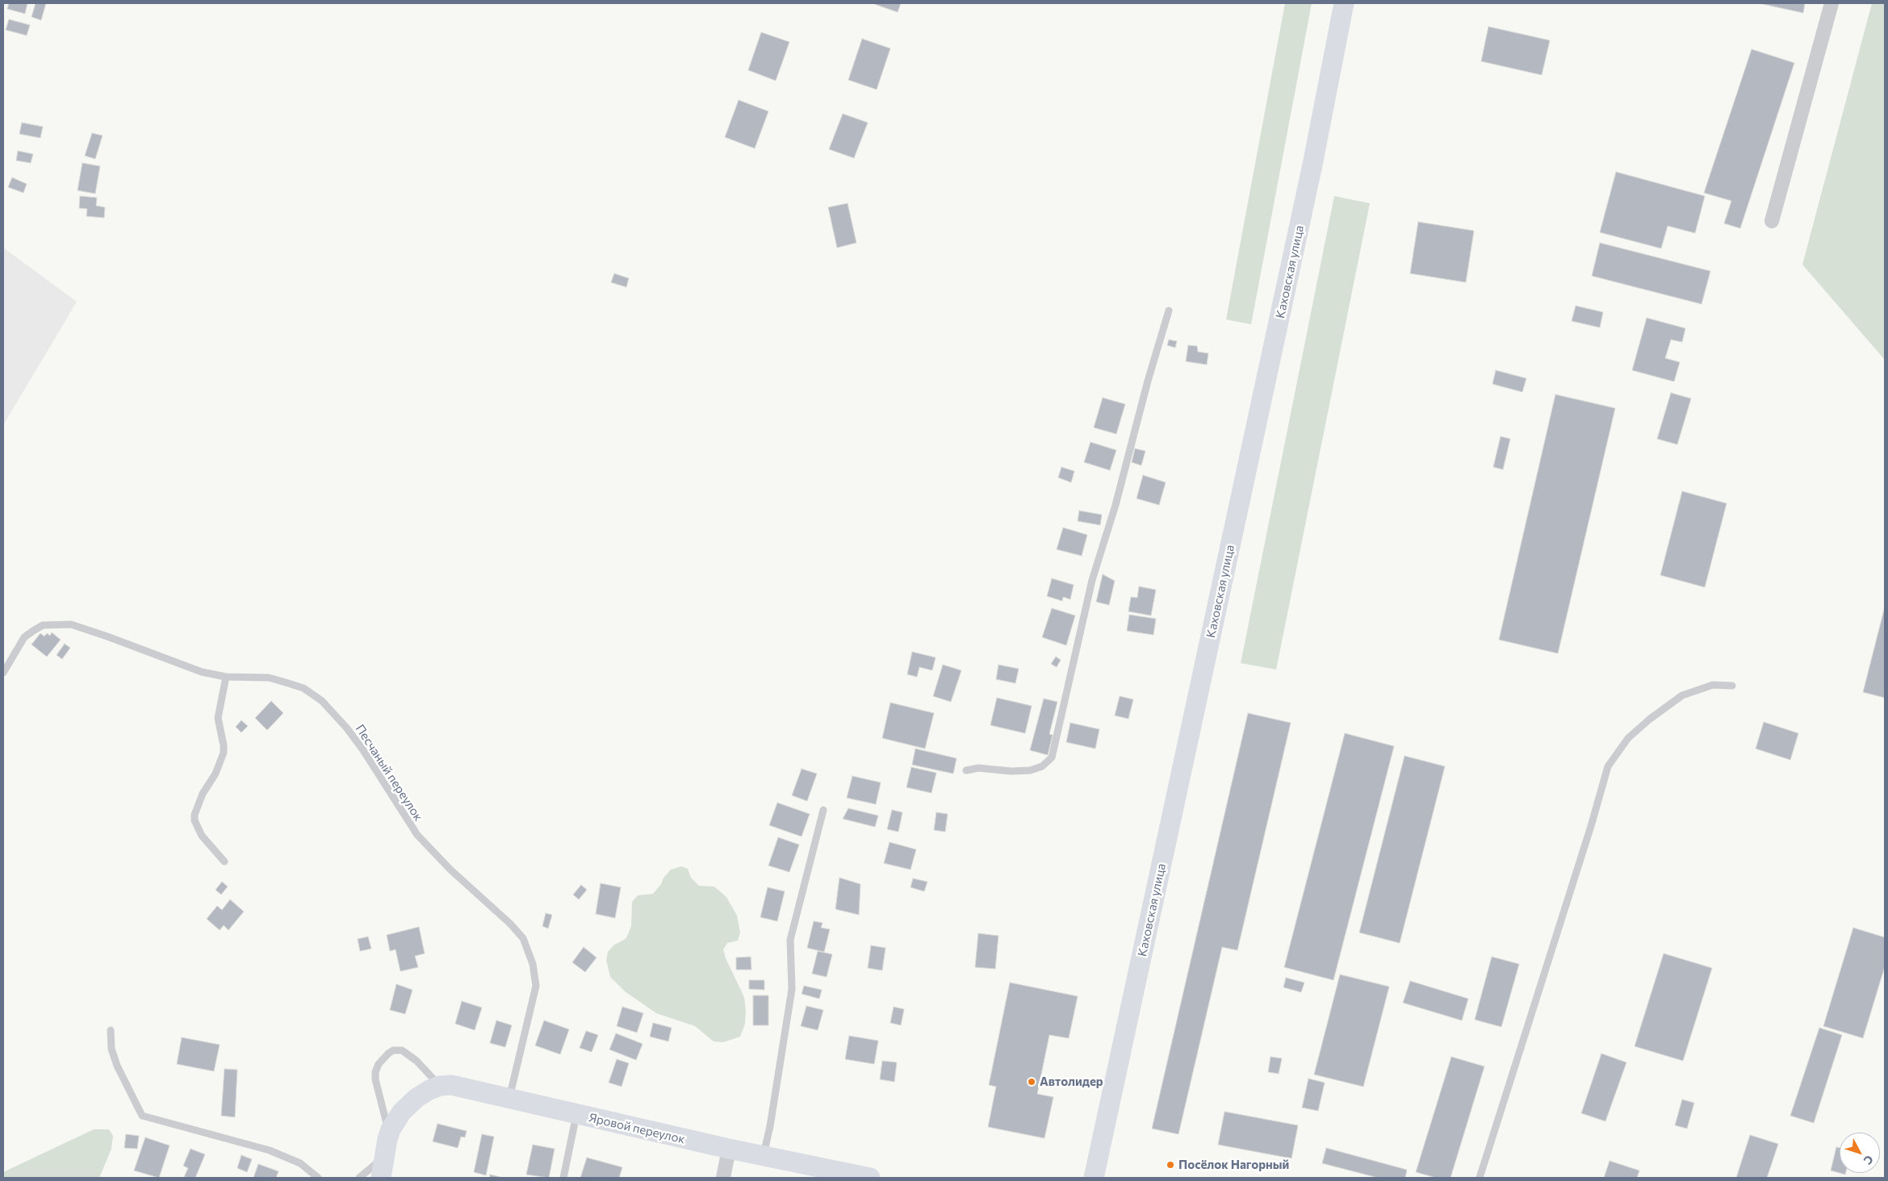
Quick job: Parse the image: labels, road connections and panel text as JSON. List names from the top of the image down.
{
  "streets": {
    "main road": ["Каховская улица", "Яровой переулок"],
    "lane": ["Песчаный переулок"]
  },
  "crossings": [
    ["Песчаный переулок", "Яровой переулок"]
  ],
  "places": ["Автолидер", "Посёлок Нагорный"],
  "north": "bottom right"
}
